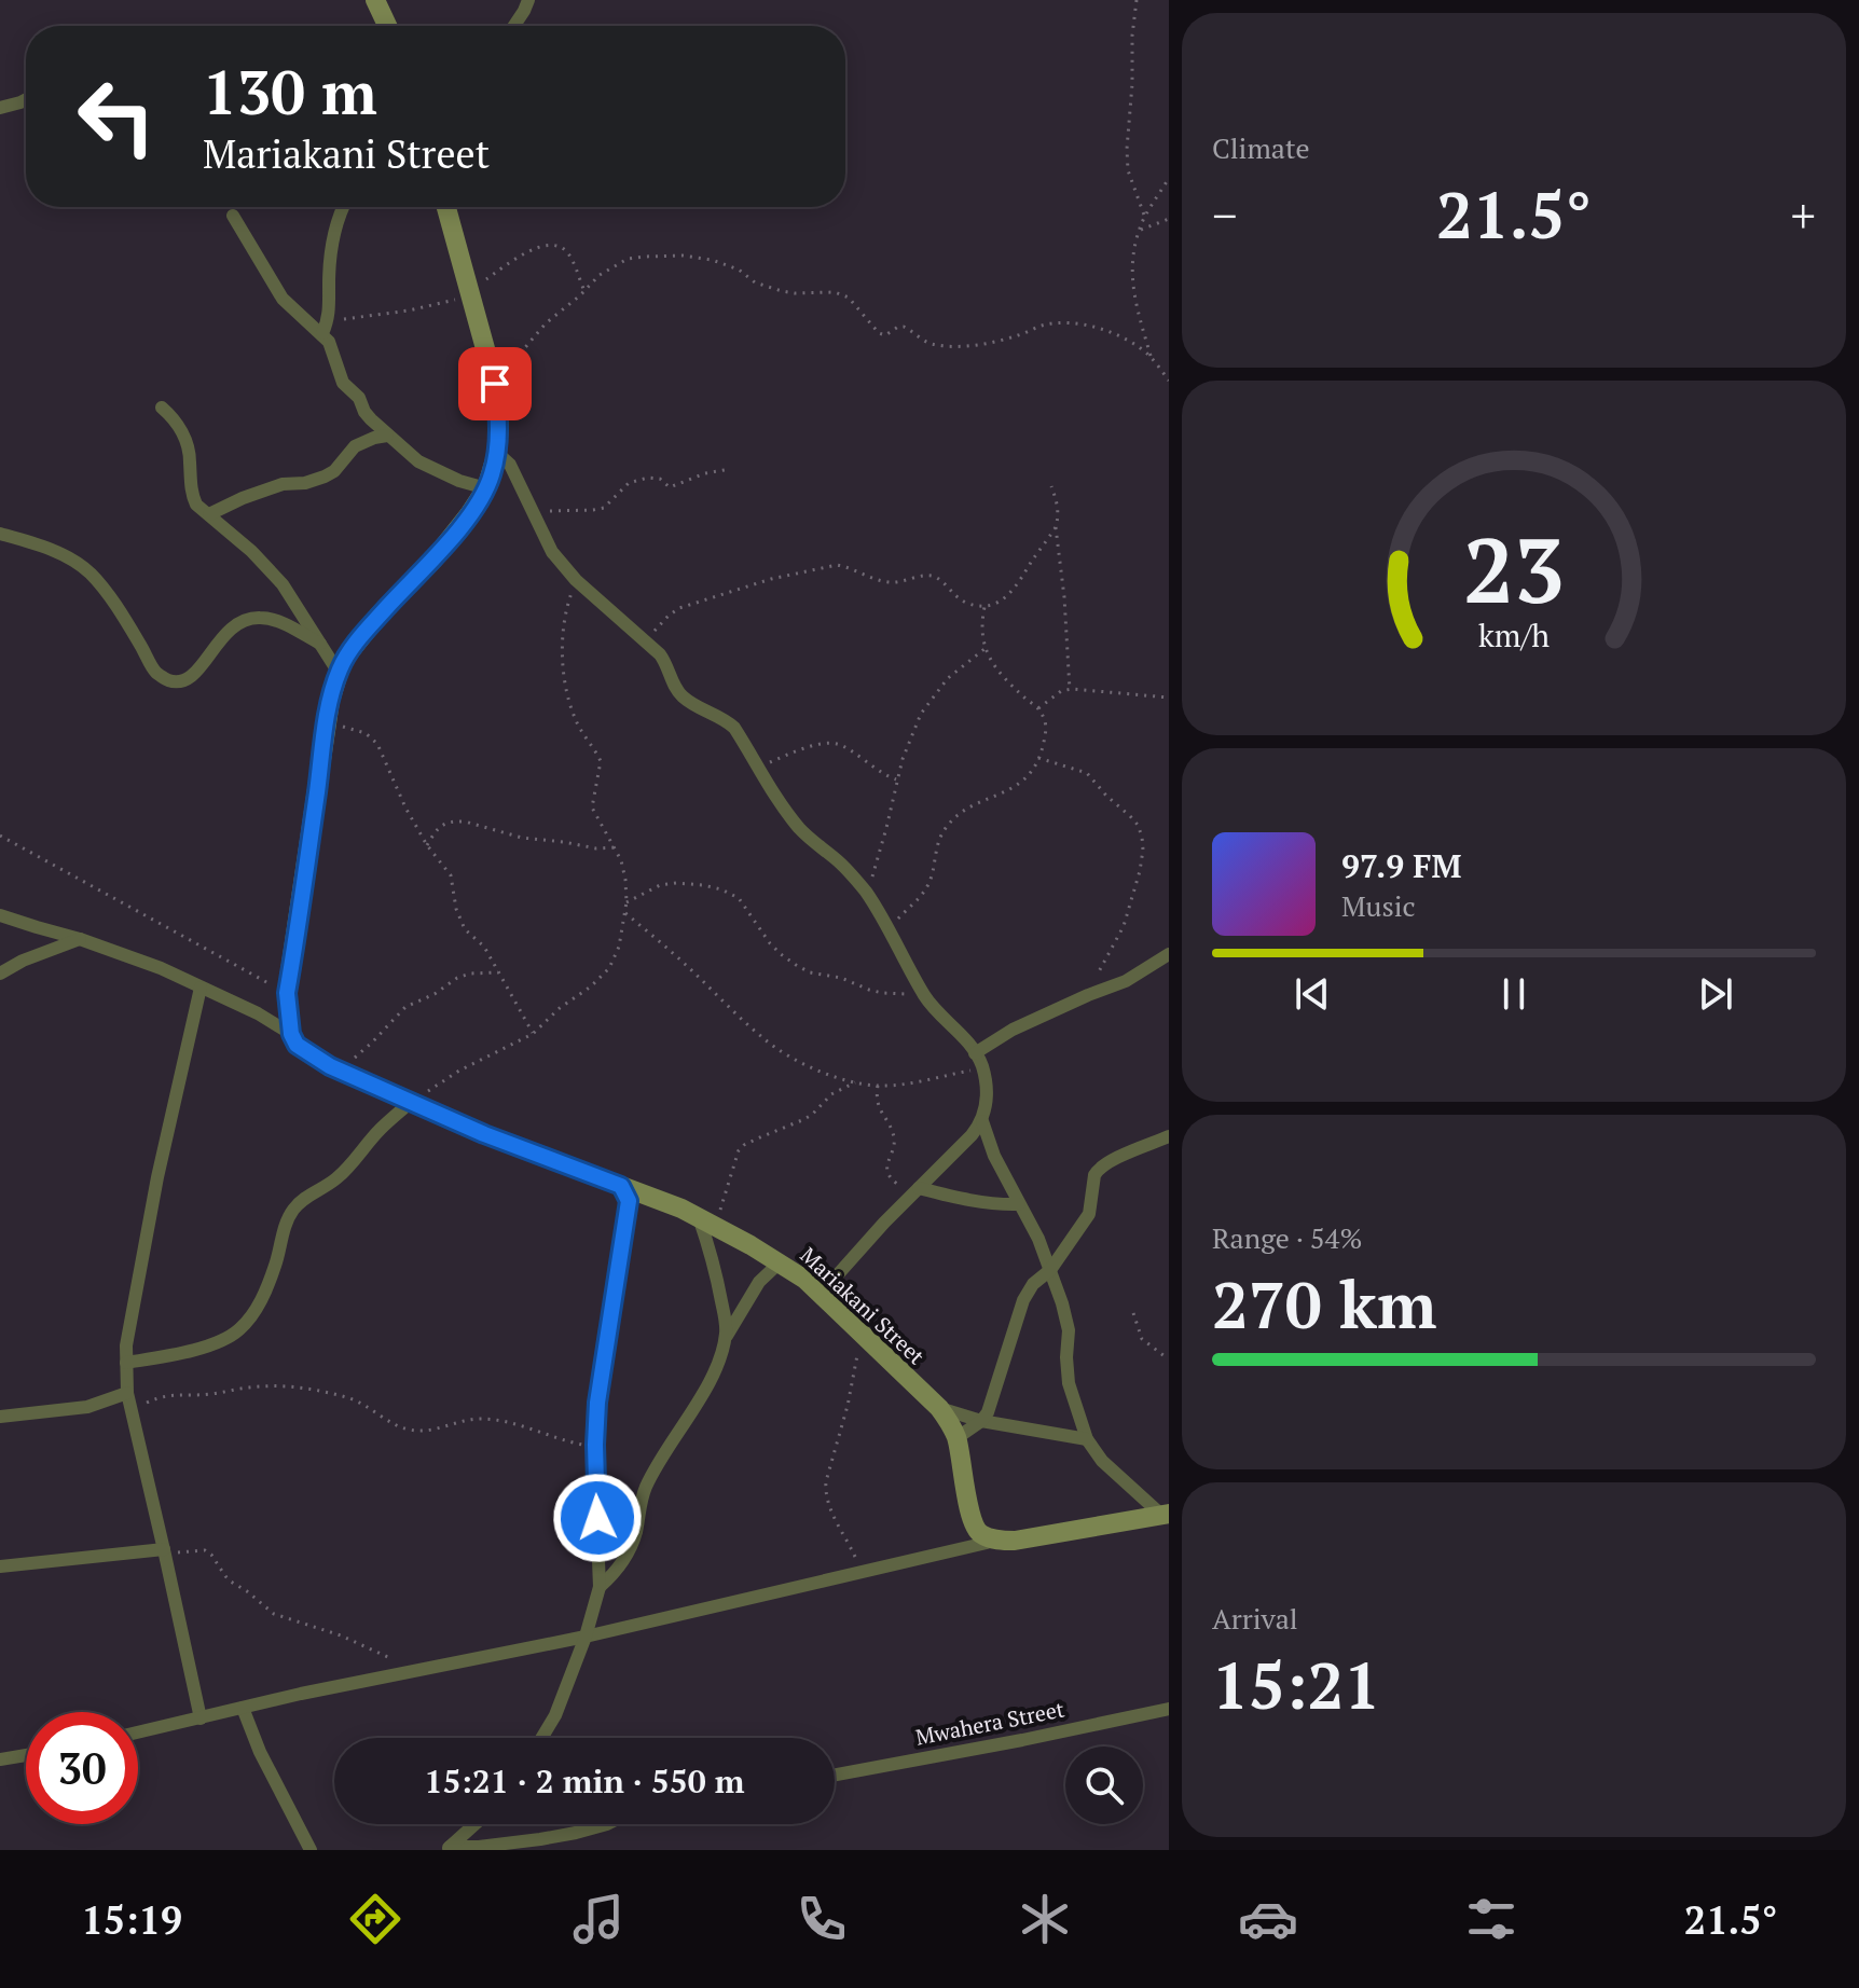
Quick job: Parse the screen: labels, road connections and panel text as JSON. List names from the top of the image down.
{
  "streets": {
    "street": ["Mariakani Street", "Mwahera Street"]
  },
  "page": {
    "tile": [
      "Climate",
      ["Range · 54%", "270 km"],
      ["Arrival", "15:21"]
    ],
    "turn": ["130 m", "Mariakani Street"],
    "heat": ["−", "21.5°", "+"],
    "song": ["97.9 FM", "Music"],
    "limit": "30",
    "trip": "15:21 · 2 min · 550 m",
    "tabs": ["15:19", "21.5°"],
    "gauge": ["23", "km/h"]
  }
}
